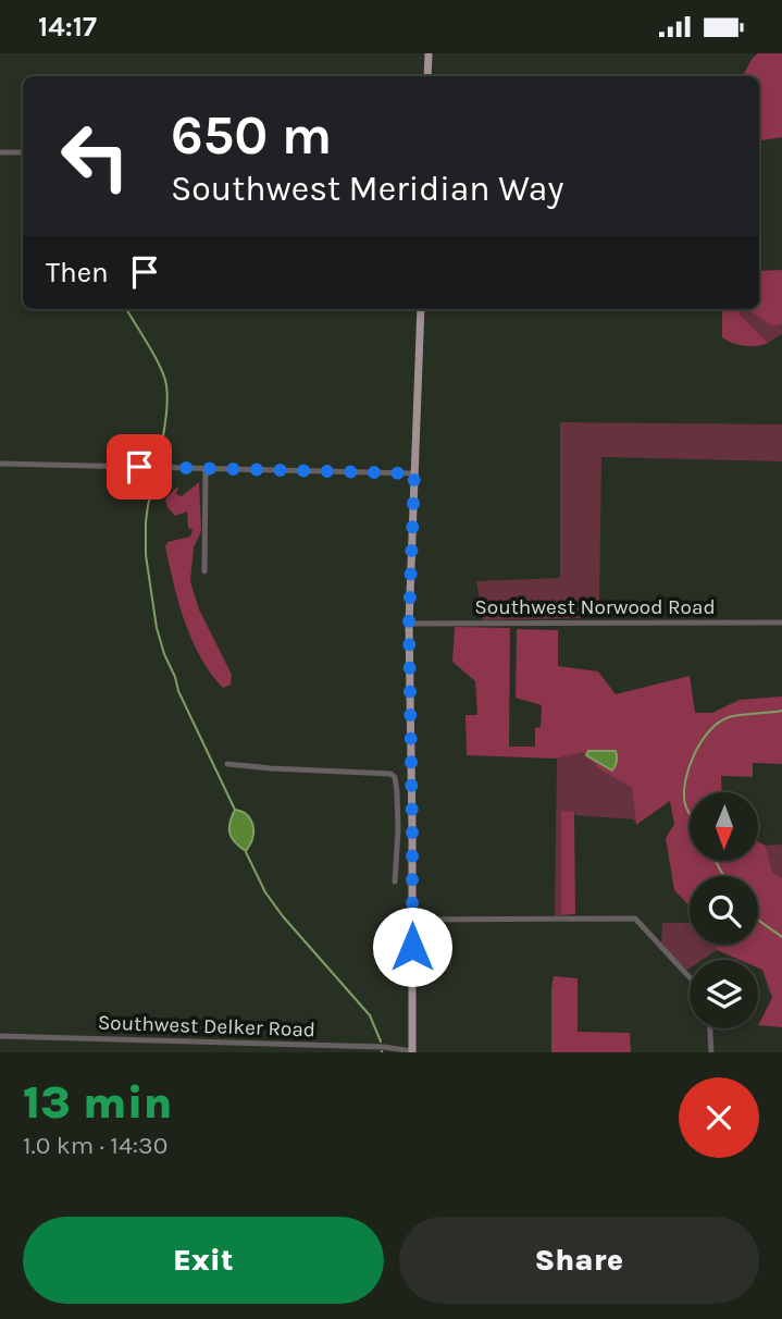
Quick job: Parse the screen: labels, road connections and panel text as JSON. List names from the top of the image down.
{
  "streets": {
    "street": ["Southwest Norwood Road", "Southwest Delker Road"]
  },
  "north": "bottom",
  "page": {
    "status": "14:17",
    "turn": ["650 m", "Southwest Meridian Way"],
    "then": "Then",
    "heading": ["13 min", "1.0 km · 14:30"],
    "buttons": ["Exit", "Share"]
  }
}
